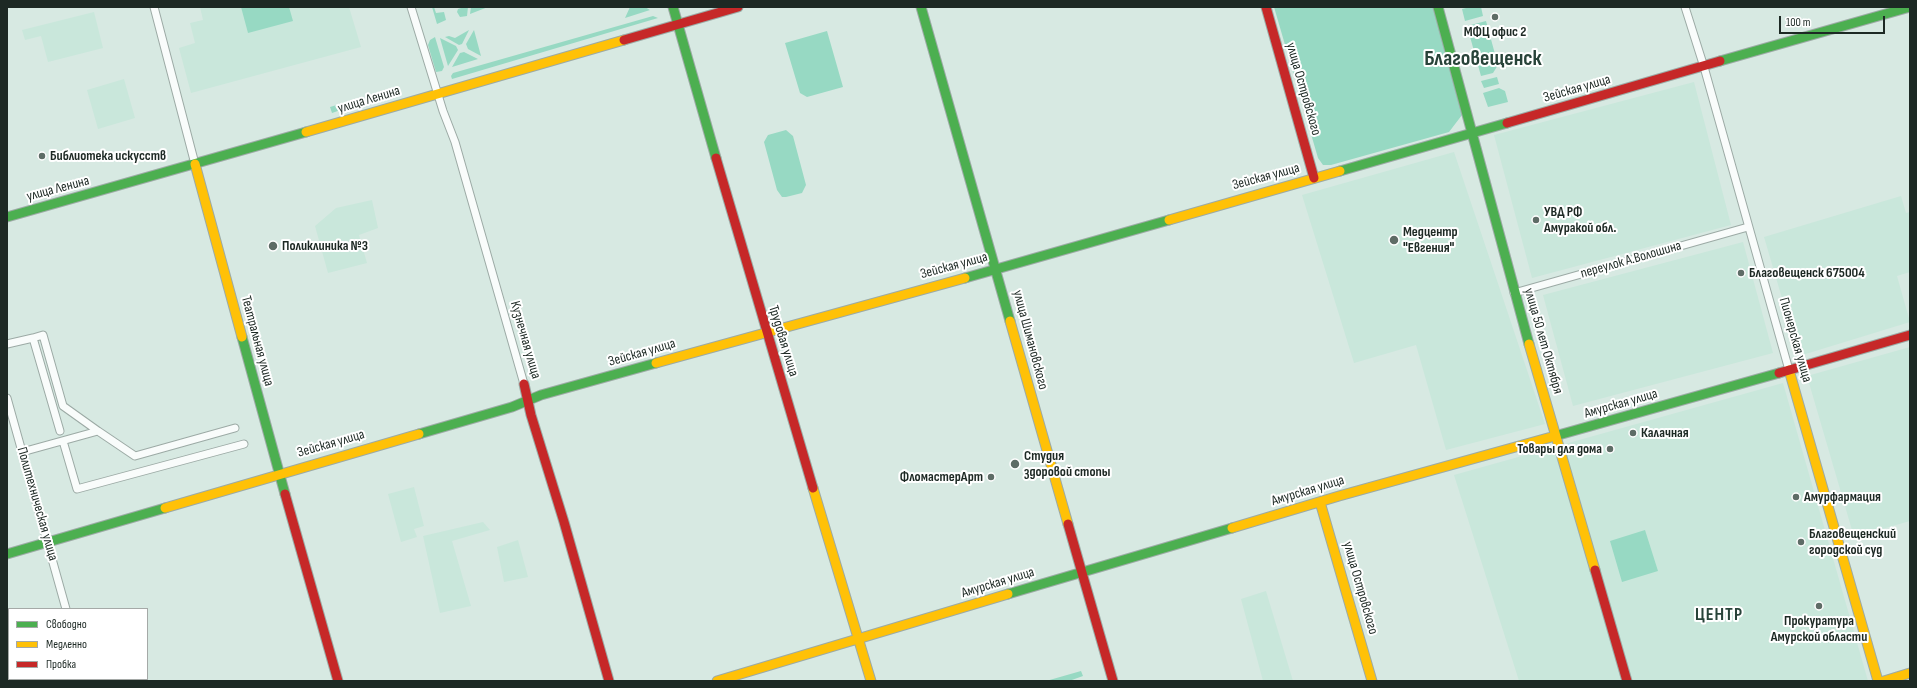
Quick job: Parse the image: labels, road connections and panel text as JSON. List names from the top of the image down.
{
  "streets": {
    "street": [
      "улица Островского",
      "Зейская улица",
      "улица Ленина",
      "переулок А.Волошина",
      "Кузнечная улица",
      "улица Шимановского",
      "Пионерская улица",
      "Театральная улица",
      "Трудовая улица",
      "улица 50 лет Октября",
      "Амурская улица",
      "Политехническая улица"
    ]
  },
  "crossings": [
    ["улица Островского", "Зейская улица"],
    ["улица Островского", "Амурская улица"],
    ["Зейская улица", "Кузнечная улица"],
    ["Зейская улица", "улица Шимановского"],
    ["Зейская улица", "Пионерская улица"],
    ["Зейская улица", "Театральная улица"],
    ["Зейская улица", "Трудовая улица"],
    ["Зейская улица", "улица 50 лет Октября"],
    ["Зейская улица", "Политехническая улица"],
    ["улица Ленина", "Кузнечная улица"],
    ["улица Ленина", "Театральная улица"],
    ["улица Ленина", "Трудовая улица"],
    ["переулок А.Волошина", "Пионерская улица"],
    ["переулок А.Волошина", "улица 50 лет Октября"],
    ["улица Шимановского", "Амурская улица"],
    ["Пионерская улица", "Амурская улица"],
    ["Трудовая улица", "Амурская улица"],
    ["улица 50 лет Октября", "Амурская улица"]
  ],
  "districts": ["Благовещенск", "ЦЕНТР"],
  "places": [
    "МФЦ офис 2",
    "Библиотека искусств",
    "УВД РФ Амуракой обл.",
    "Медцентр \"Евгения\"",
    "Поликлиника №3",
    "Благовещенск 675004",
    "Калачная",
    "Товары для дома",
    "Студия здоровой стопы",
    "ФломастерАрт",
    "Амурфармация",
    "Благовещенский городской суд",
    "Прокуратура Амурской области"
  ],
  "legend": ["Свободно", "Медленно", "Пробка"],
  "scale_bar": "100 m"
}
